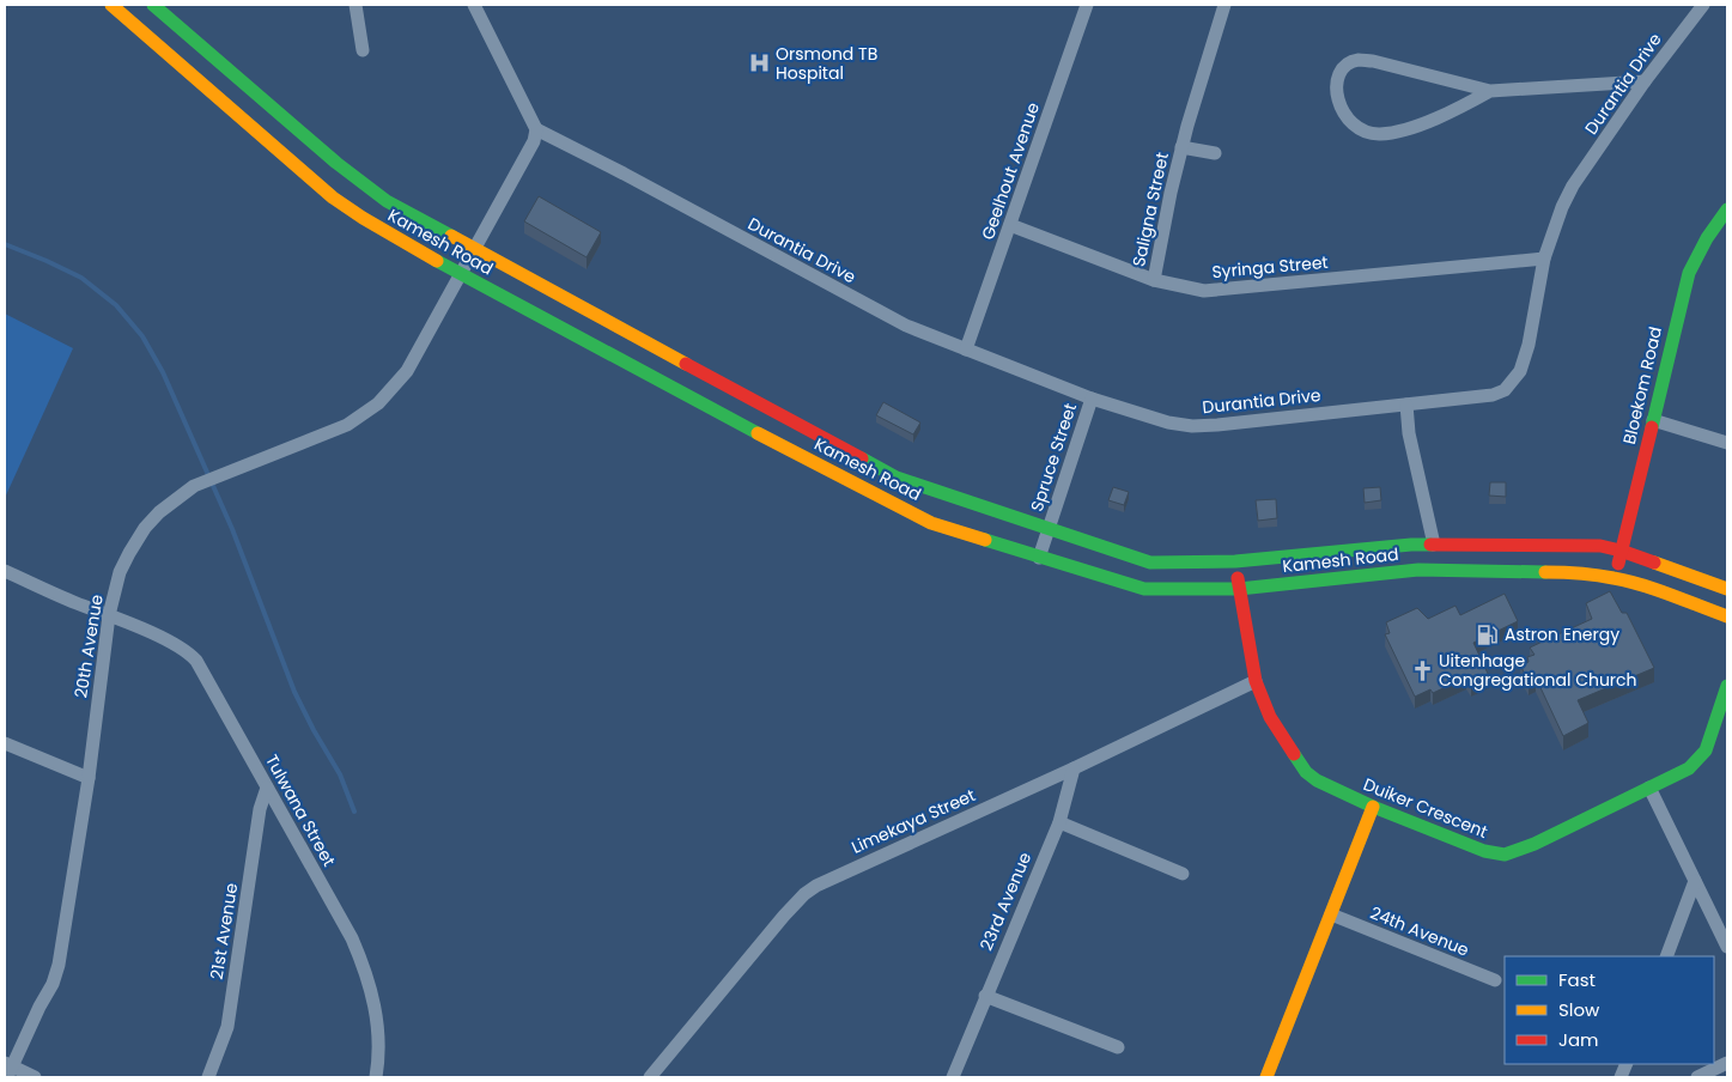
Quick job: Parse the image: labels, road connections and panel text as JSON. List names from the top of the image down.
{
  "streets": {
    "main road": ["Kamesh Road", "Bloekom Road", "Duiker Crescent"],
    "street": [
      "Durantia Drive",
      "Geelhout Avenue",
      "Saligna Street",
      "Syringa Street",
      "Spruce Street",
      "20th Avenue",
      "Tulwana Street",
      "Limekaya Street",
      "23rd Avenue",
      "21st Avenue",
      "24th Avenue"
    ]
  },
  "crossings": [
    ["Durantia Drive", "Geelhout Avenue"],
    ["Durantia Drive", "Syringa Street"],
    ["Durantia Drive", "Spruce Street"],
    ["Durantia Drive", "20th Avenue"],
    ["Geelhout Avenue", "Syringa Street"],
    ["Saligna Street", "Syringa Street"],
    ["Kamesh Road", "Bloekom Road"],
    ["Kamesh Road", "Spruce Street"],
    ["Kamesh Road", "20th Avenue"],
    ["Kamesh Road", "Duiker Crescent"],
    ["20th Avenue", "Tulwana Street"],
    ["Duiker Crescent", "Limekaya Street"],
    ["Tulwana Street", "21st Avenue"],
    ["Limekaya Street", "23rd Avenue"]
  ],
  "places": {
    "hospital": ["Orsmond TB Hospital"],
    "fuel station": ["Astron Energy"],
    "church": ["Uitenhage Congregational Church"]
  },
  "legend": ["Fast", "Slow", "Jam"]
}
